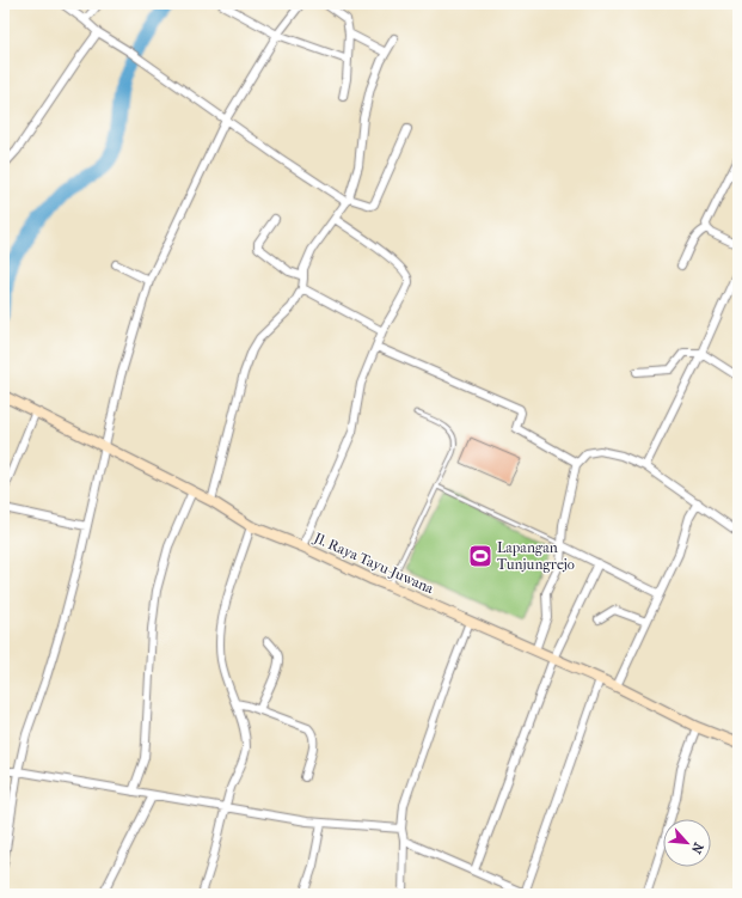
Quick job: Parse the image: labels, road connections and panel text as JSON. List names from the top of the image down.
{
  "streets": {
    "main road": ["Jl. Raya Tayu-Juwana"]
  },
  "places": {
    "sports": ["Lapangan Tunjungrejo"]
  },
  "north": "bottom right"
}
